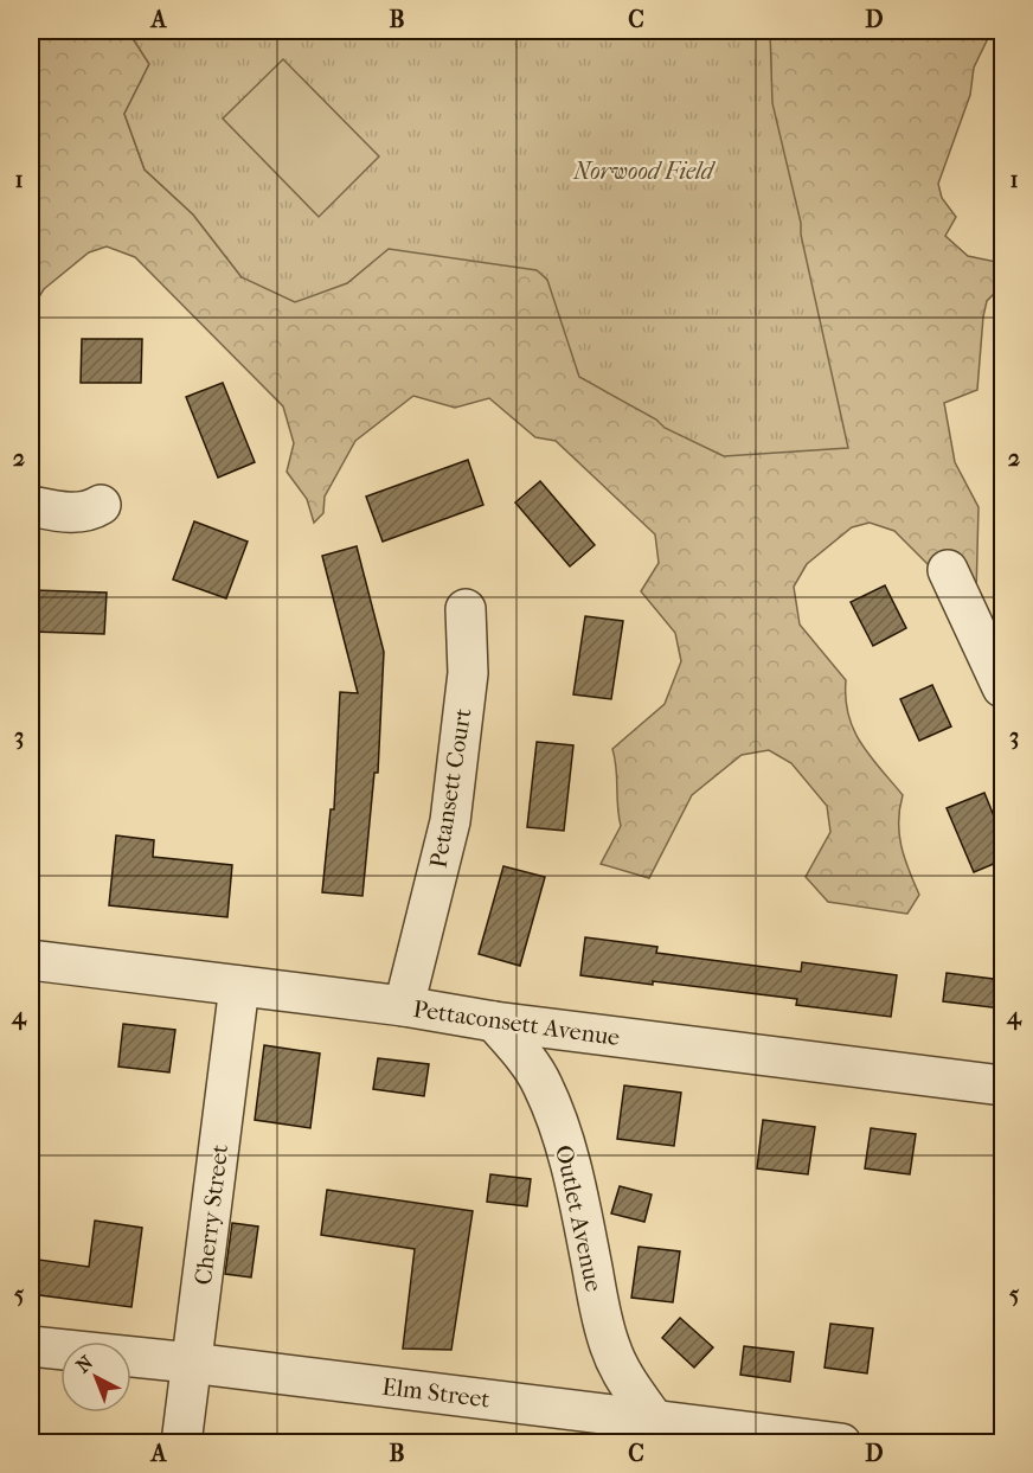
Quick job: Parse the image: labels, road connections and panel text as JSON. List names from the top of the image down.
{
  "streets": {
    "street": [
      "Petansett Court",
      "Pettaconsett Avenue",
      "Cherry Street",
      "Outlet Avenue",
      "Elm Street"
    ]
  },
  "crossings": [
    ["Petansett Court", "Pettaconsett Avenue"],
    ["Pettaconsett Avenue", "Cherry Street"],
    ["Pettaconsett Avenue", "Outlet Avenue"],
    ["Cherry Street", "Elm Street"],
    ["Outlet Avenue", "Elm Street"]
  ],
  "parks": ["Norwood Field"],
  "north": "top left",
  "grid": {
    "columns": [
      "A",
      "B",
      "C",
      "D"
    ],
    "rows": [
      "1",
      "2",
      "3",
      "4",
      "5"
    ]
  }
}
